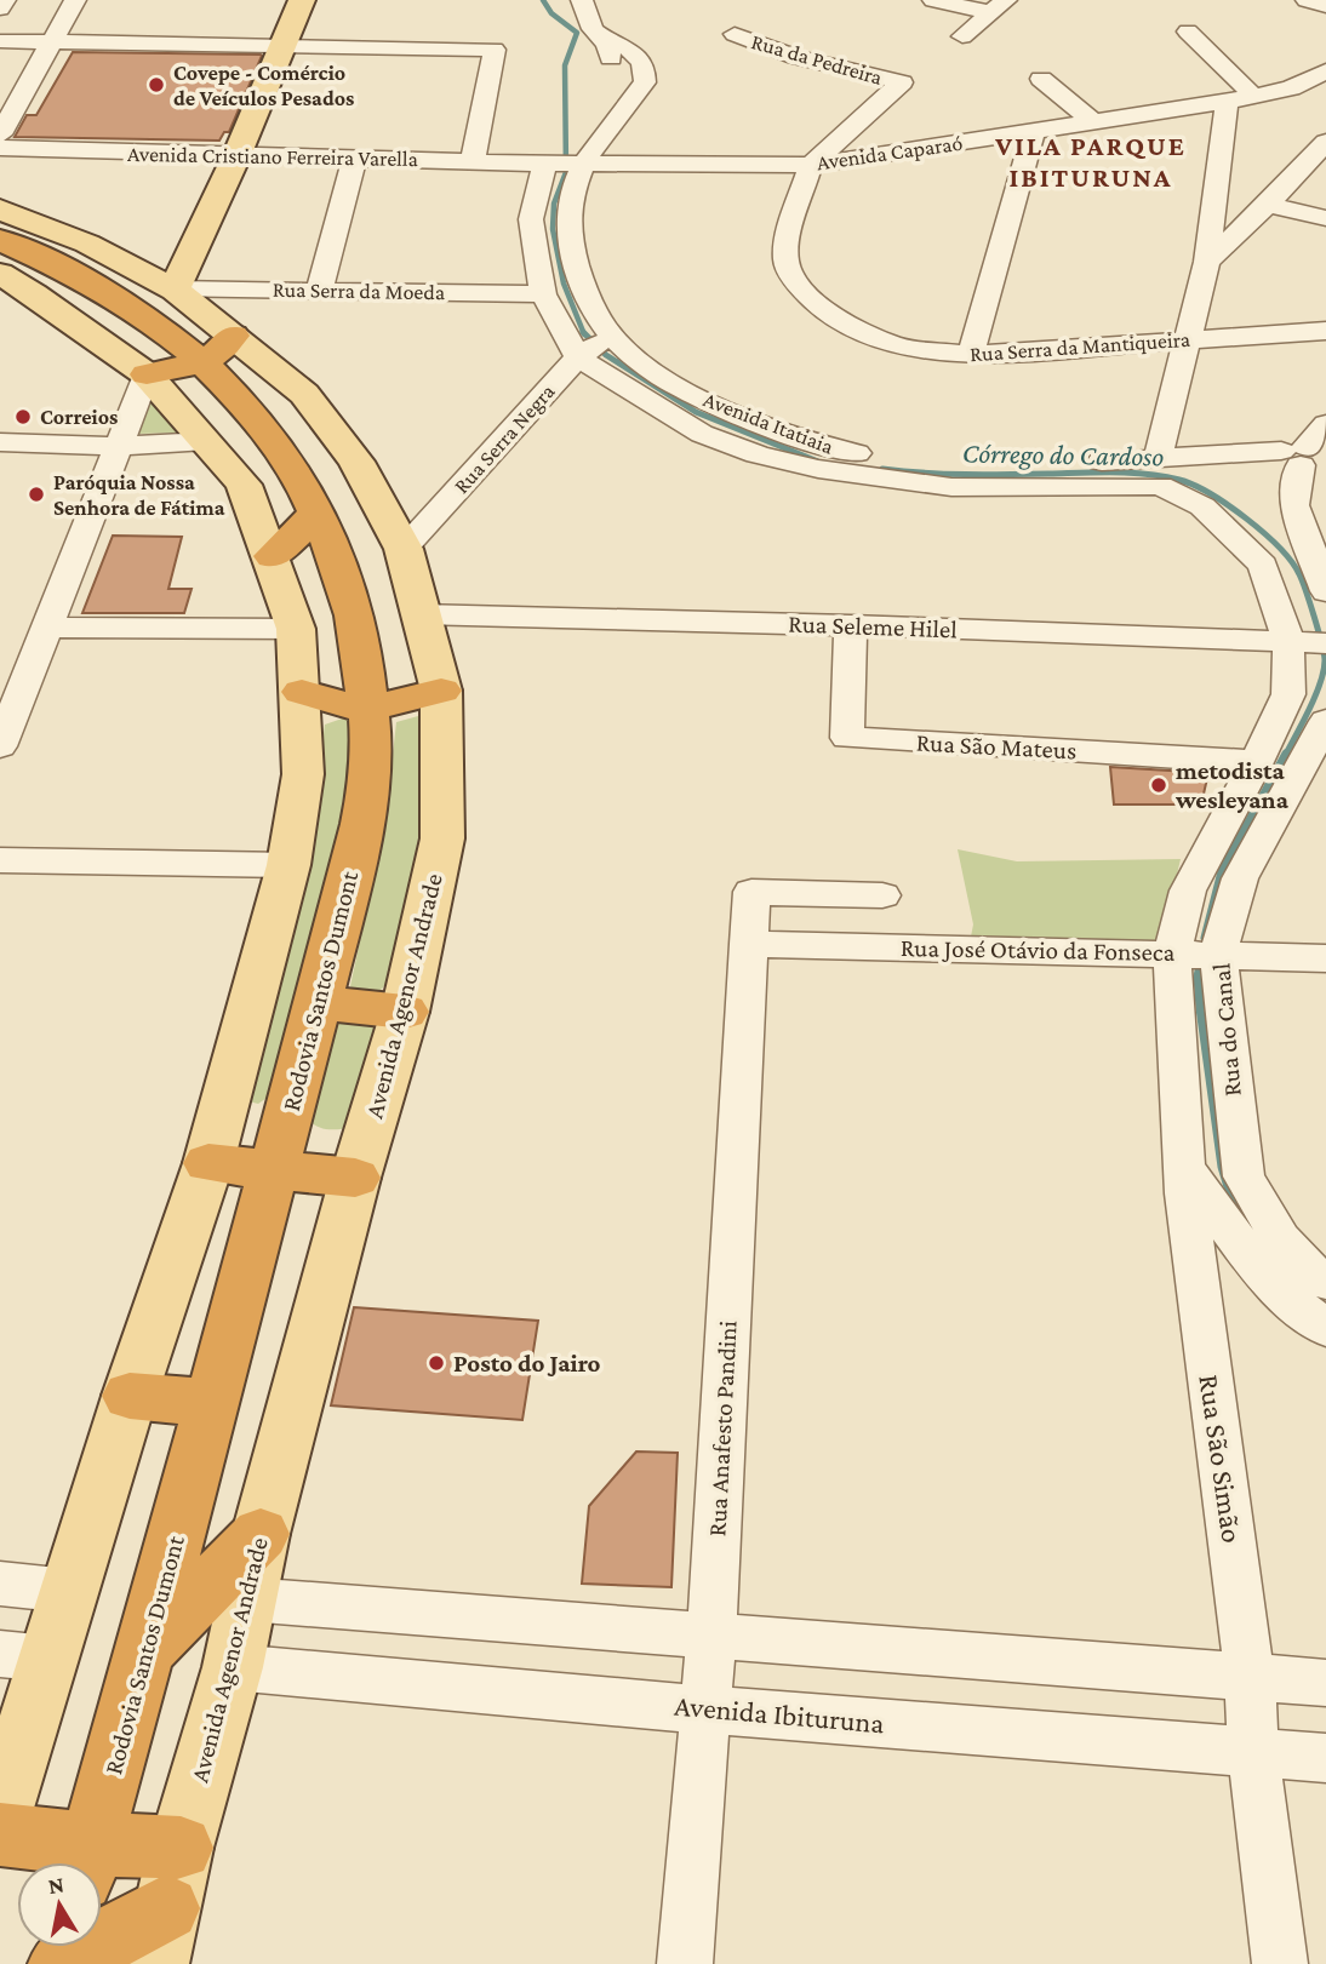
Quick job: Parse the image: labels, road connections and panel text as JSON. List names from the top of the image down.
{
  "streets": {
    "highway": ["Rodovia Santos Dumont"],
    "main road": ["Avenida Agenor Andrade"],
    "street": [
      "Rua da Pedreira",
      "Avenida Caparaó",
      "Avenida Cristiano Ferreira Varella",
      "Rua Serra da Moeda",
      "Rua Serra da Mantiqueira",
      "Avenida Itatiaia",
      "Rua Serra Negra",
      "Rua Seleme Hilel",
      "Rua São Mateus",
      "Rua José Otávio da Fonseca",
      "Rua do Canal",
      "Rua Anafesto Pandini",
      "Rua São Simão",
      "Avenida Ibituruna"
    ]
  },
  "crossings": [
    ["Rua da Pedreira", "Rua Serra da Mantiqueira"],
    ["Avenida Caparaó", "Avenida Cristiano Ferreira Varella"],
    ["Avenida Caparaó", "Rua Serra da Mantiqueira"],
    ["Avenida Caparaó", "Avenida Itatiaia"],
    ["Avenida Cristiano Ferreira Varella", "Avenida Itatiaia"],
    ["Rua Serra da Moeda", "Avenida Itatiaia"],
    ["Rua Serra da Moeda", "Avenida Agenor Andrade"],
    ["Avenida Itatiaia", "Rua Serra Negra"],
    ["Avenida Itatiaia", "Rua do Canal"],
    ["Rua Serra Negra", "Avenida Agenor Andrade"],
    ["Rua Seleme Hilel", "Rua São Mateus"],
    ["Rua Seleme Hilel", "Avenida Agenor Andrade"],
    ["Rua Seleme Hilel", "Rua do Canal"],
    ["Rua São Mateus", "Rua do Canal"],
    ["Rua José Otávio da Fonseca", "Rua do Canal"],
    ["Rua José Otávio da Fonseca", "Rua Anafesto Pandini"],
    ["Rua José Otávio da Fonseca", "Rua São Simão"],
    ["Rodovia Santos Dumont", "Avenida Agenor Andrade"],
    ["Avenida Agenor Andrade", "Avenida Ibituruna"],
    ["Rua do Canal", "Rua São Simão"],
    ["Rua Anafesto Pandini", "Avenida Ibituruna"],
    ["Rua São Simão", "Avenida Ibituruna"]
  ],
  "districts": ["VILA PARQUE IBITURUNA"],
  "water": ["Córrego do Cardoso"],
  "places": [
    "Covepe - Comércio de Veículos Pesados",
    "Correios",
    "Paróquia Nossa Senhora de Fátima",
    "metodista wesleyana",
    "Posto do Jairo"
  ],
  "north": "top"
}
